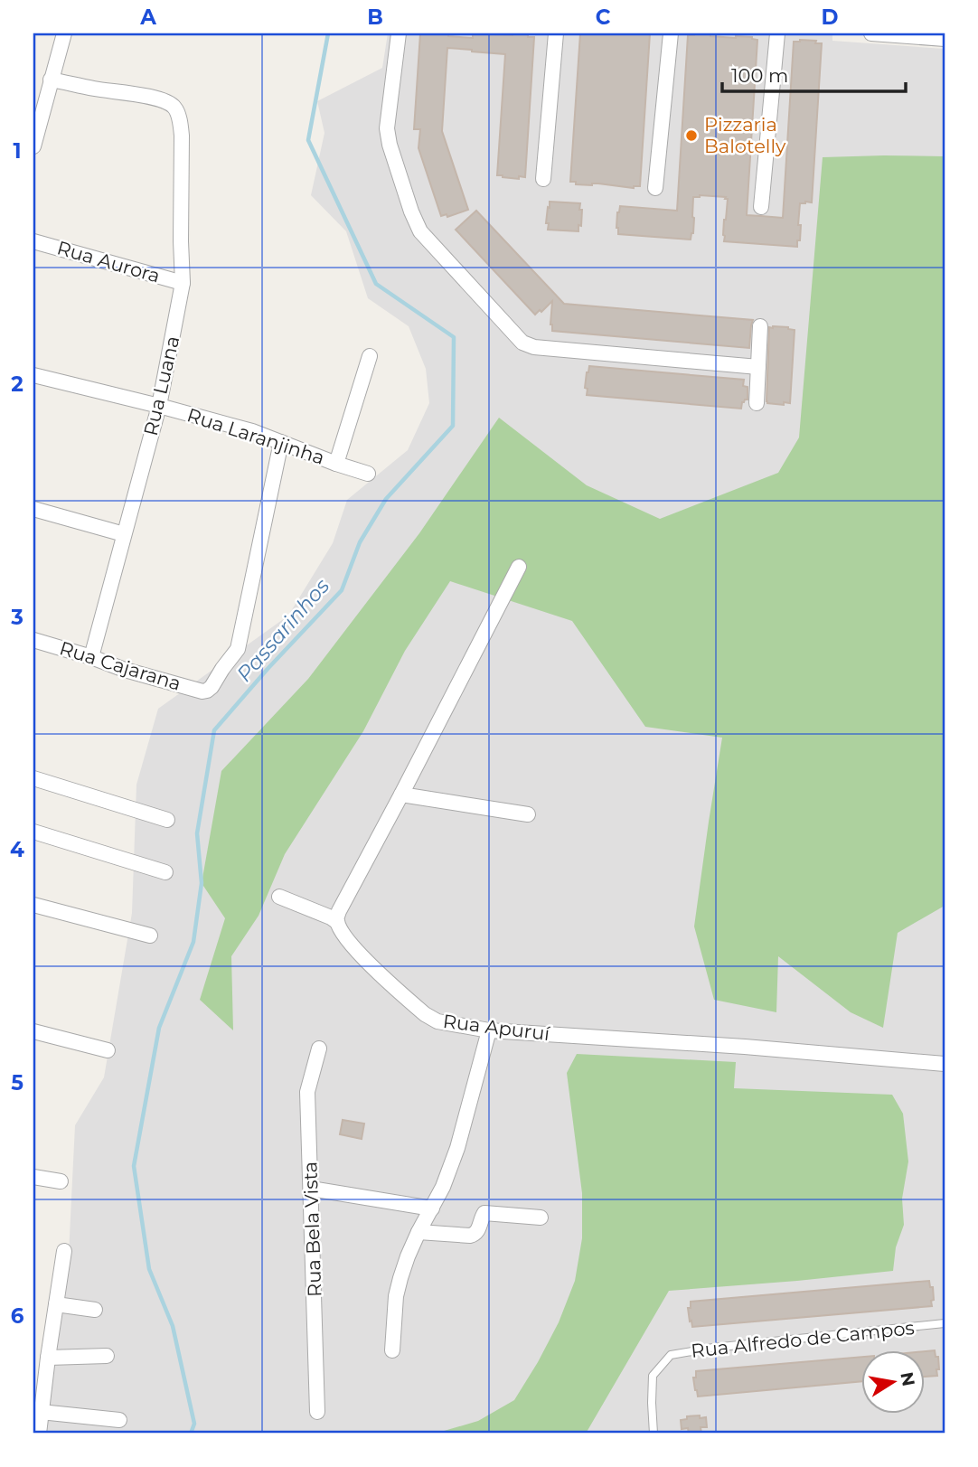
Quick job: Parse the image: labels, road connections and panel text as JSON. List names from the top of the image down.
{
  "streets": {
    "street": [
      "Rua Aurora",
      "Rua Luana",
      "Rua Laranjinha",
      "Rua Cajarana",
      "Rua Apuruí",
      "Rua Bela Vista"
    ],
    "lane": ["Rua Alfredo de Campos"]
  },
  "crossings": [
    ["Rua Aurora", "Rua Luana"],
    ["Rua Luana", "Rua Laranjinha"],
    ["Rua Luana", "Rua Cajarana"],
    ["Rua Laranjinha", "Rua Cajarana"]
  ],
  "water": ["Passarinhos"],
  "places": ["Pizzaria Balotelly"],
  "scale_bar": "100 m",
  "north": "right",
  "grid": {
    "columns": [
      "A",
      "B",
      "C",
      "D"
    ],
    "rows": [
      "1",
      "2",
      "3",
      "4",
      "5",
      "6"
    ]
  }
}
